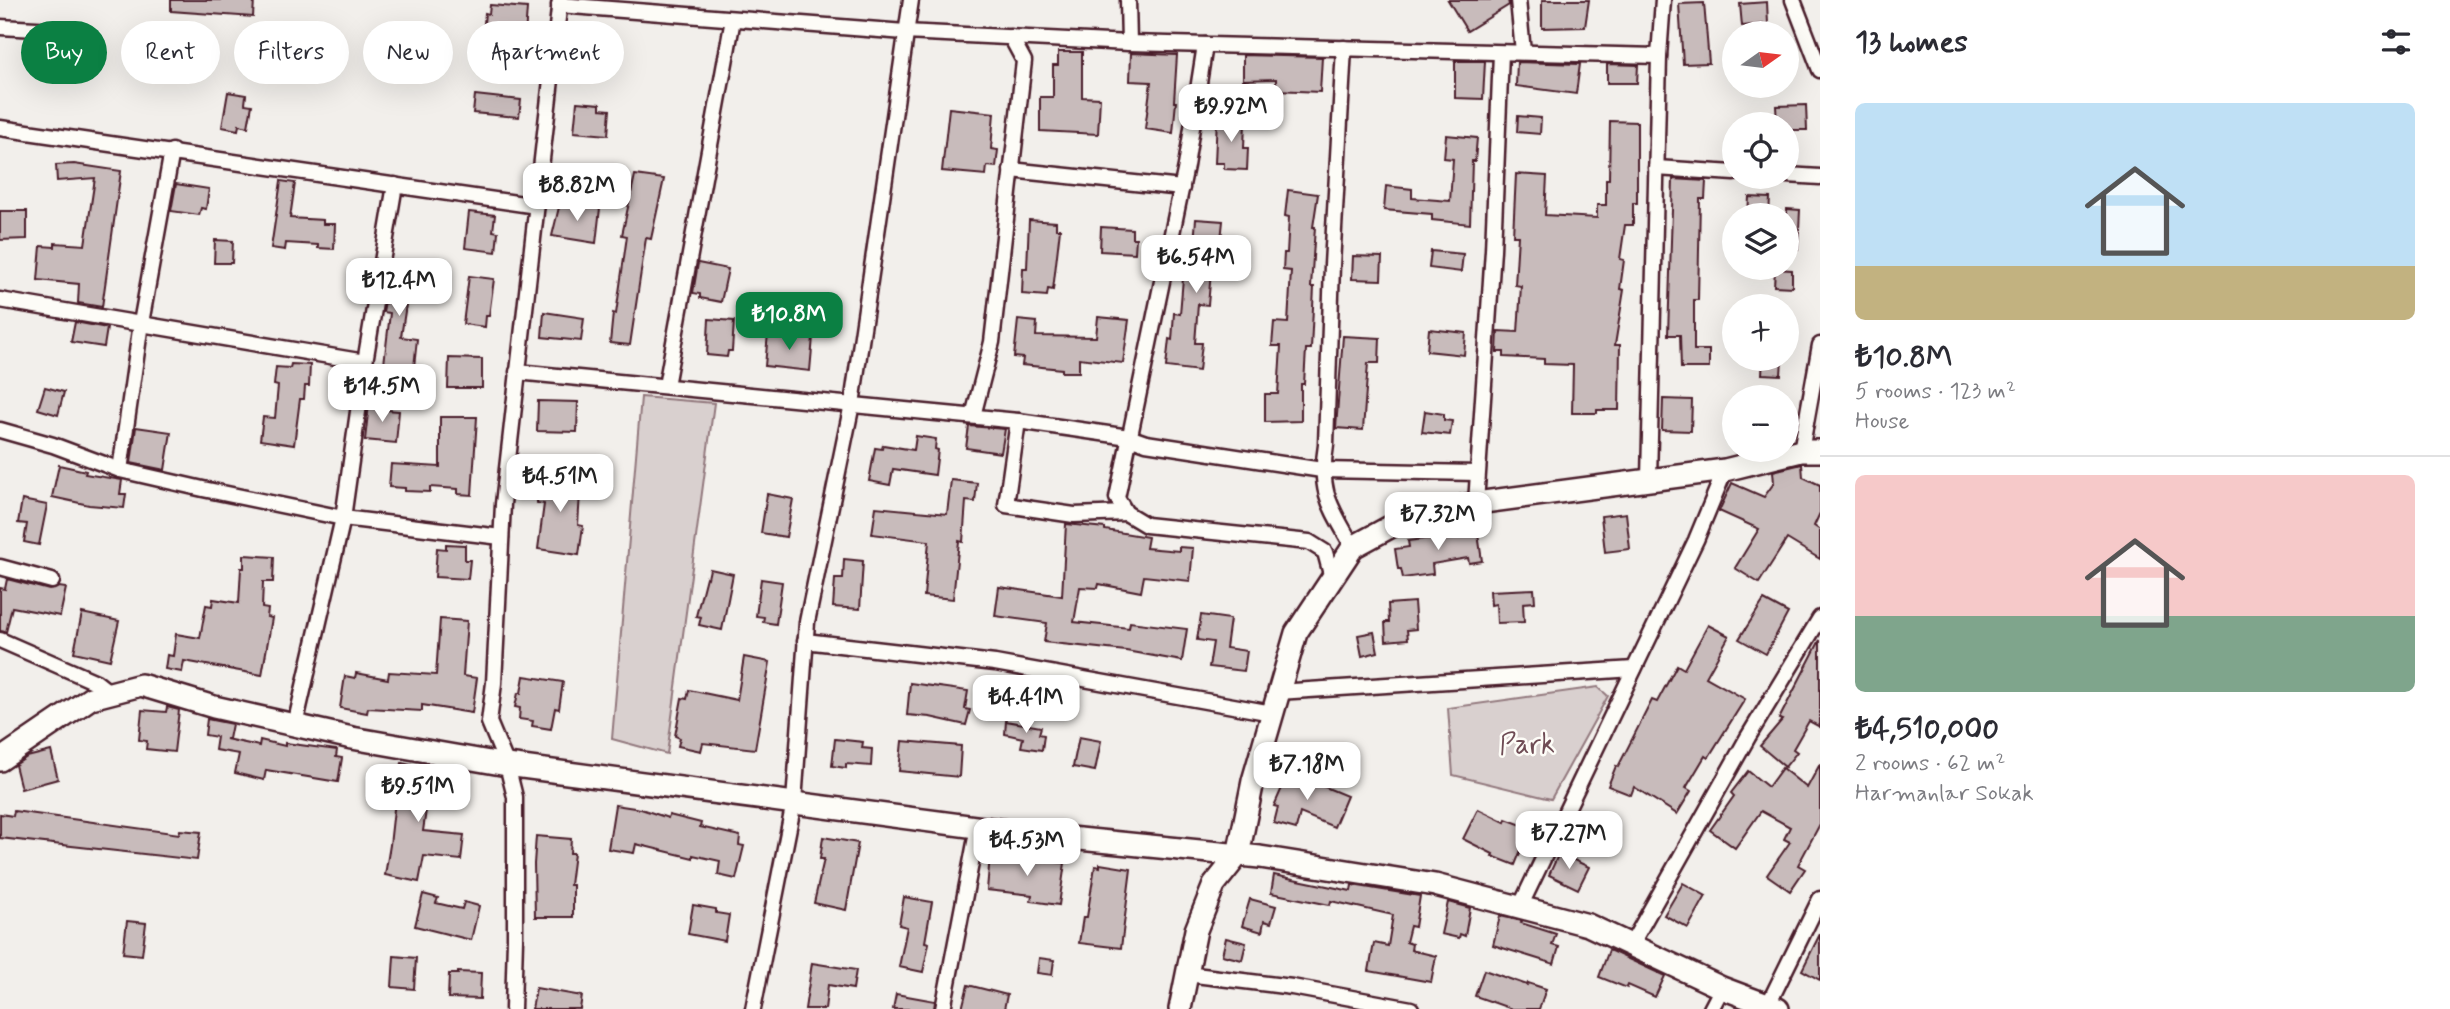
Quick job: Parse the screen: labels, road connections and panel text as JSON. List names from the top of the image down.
{
  "parks": ["Park"],
  "north": "right",
  "page": {
    "heading": "13 homes",
    "map_buttons": ["+", "−"],
    "chip": [
      "Buy",
      "Rent",
      "Filters",
      "New",
      "Apartment"
    ],
    "price": [
      "₺9.92M",
      "₺8.82M",
      "₺6.54M",
      "₺12.4M",
      "₺10.8M",
      "₺14.5M",
      "₺4.51M",
      "₺7.32M",
      "₺4.41M",
      "₺7.18M",
      "₺9.51M",
      "₺7.27M",
      "₺4.53M"
    ],
    "list": [
      {
        "name": "₺10.8M",
        "note": "5 rooms · 123 m² · House"
      },
      {
        "name": "₺4,510,000",
        "note": "2 rooms · 62 m² · Harmanlar Sokak"
      }
    ]
  }
}
